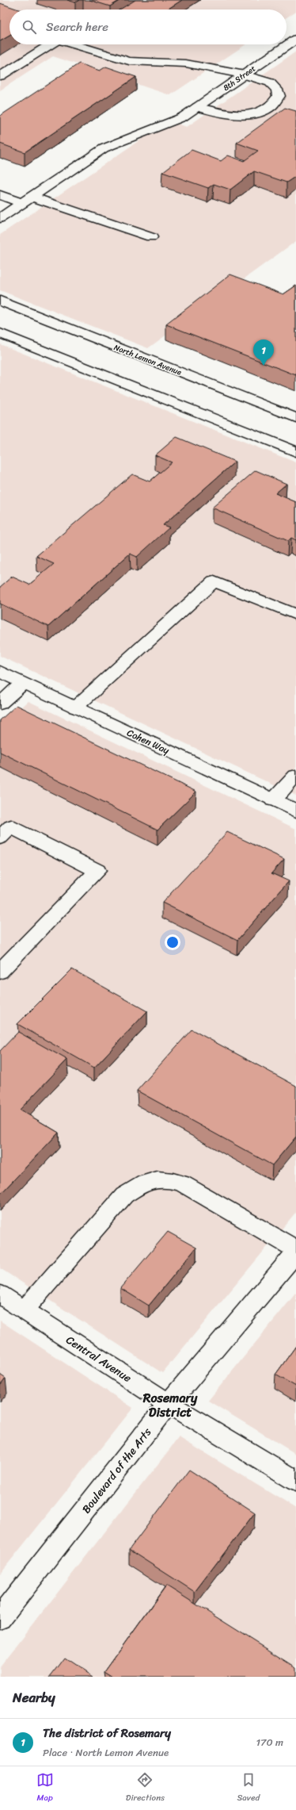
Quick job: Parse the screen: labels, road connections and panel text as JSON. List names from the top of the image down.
{
  "streets": {
    "street": [
      "8th Street",
      "North Lemon Avenue",
      "Cohen Way",
      "Central Avenue",
      "Boulevard of the Arts"
    ]
  },
  "crossings": [
    ["Central Avenue", "Boulevard of the Arts"]
  ],
  "districts": ["Rosemary District"],
  "page": {
    "search": "Search here",
    "pins": "1",
    "heading": "Nearby",
    "list": [
      {
        "mark": "1",
        "name": "The district of Rosemary",
        "note": "Place · North Lemon Avenue",
        "value": "170 m"
      }
    ],
    "nav": ["Map", "Directions", "Saved"]
  }
}
